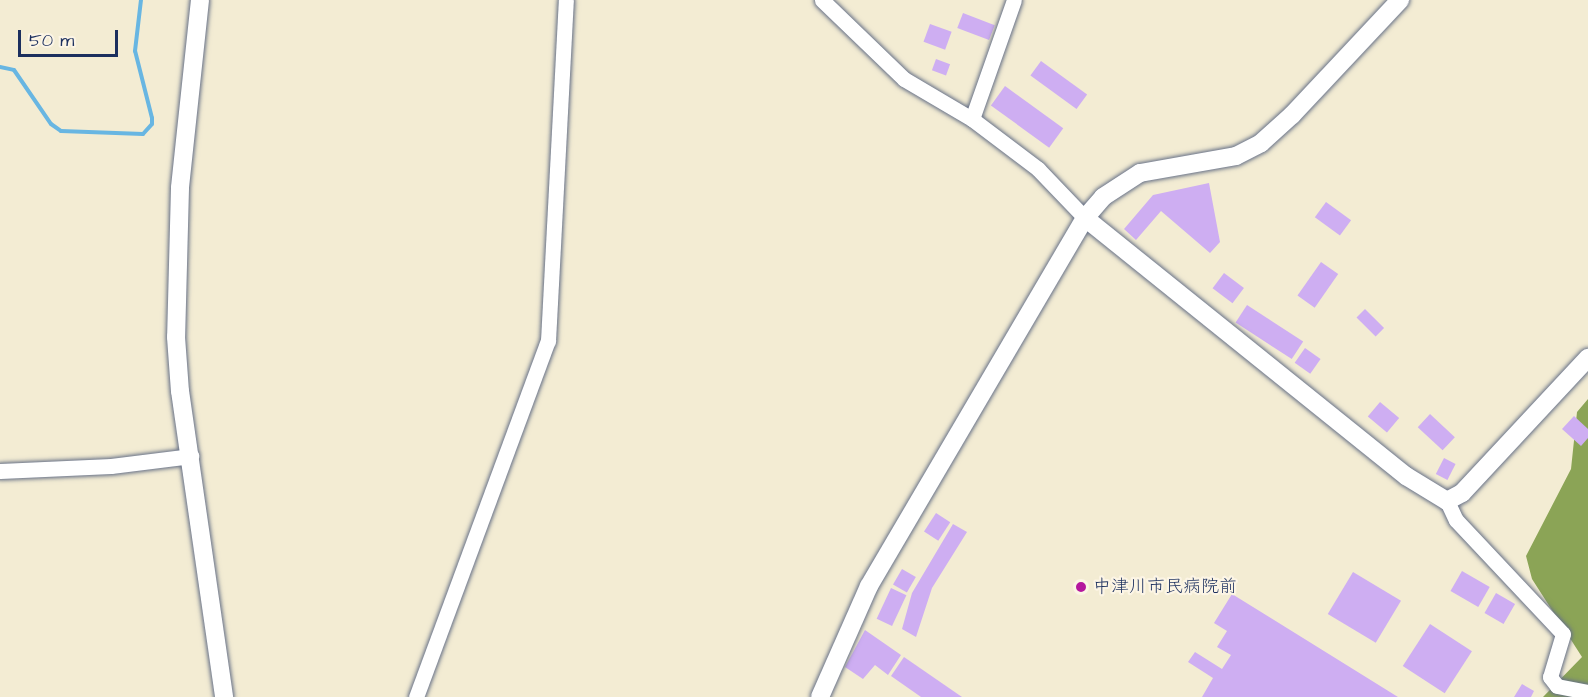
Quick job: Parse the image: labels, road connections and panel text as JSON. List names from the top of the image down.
{
  "places": ["中津川市民病院前"],
  "scale_bar": "50 m"
}
